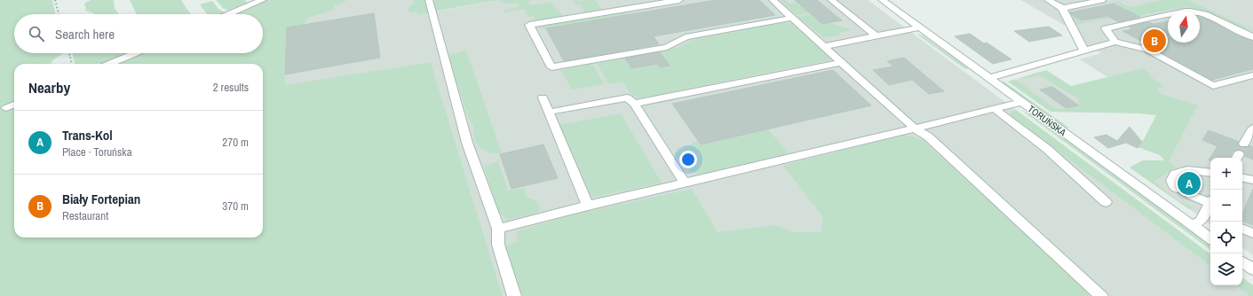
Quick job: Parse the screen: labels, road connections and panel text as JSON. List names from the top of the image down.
{
  "streets": {
    "street": ["TORUŃSKA"]
  },
  "north": "top",
  "page": {
    "search": "Search here",
    "pins": ["B", "A"],
    "heading": ["Nearby", "2 results"],
    "list": [
      {
        "mark": "A",
        "name": "Trans-Kol",
        "note": "Place · Toruńska",
        "value": "270 m"
      },
      {
        "mark": "B",
        "name": "Biały Fortepian",
        "note": "Restaurant",
        "value": "370 m"
      }
    ],
    "map_buttons": ["+", "−"]
  }
}
